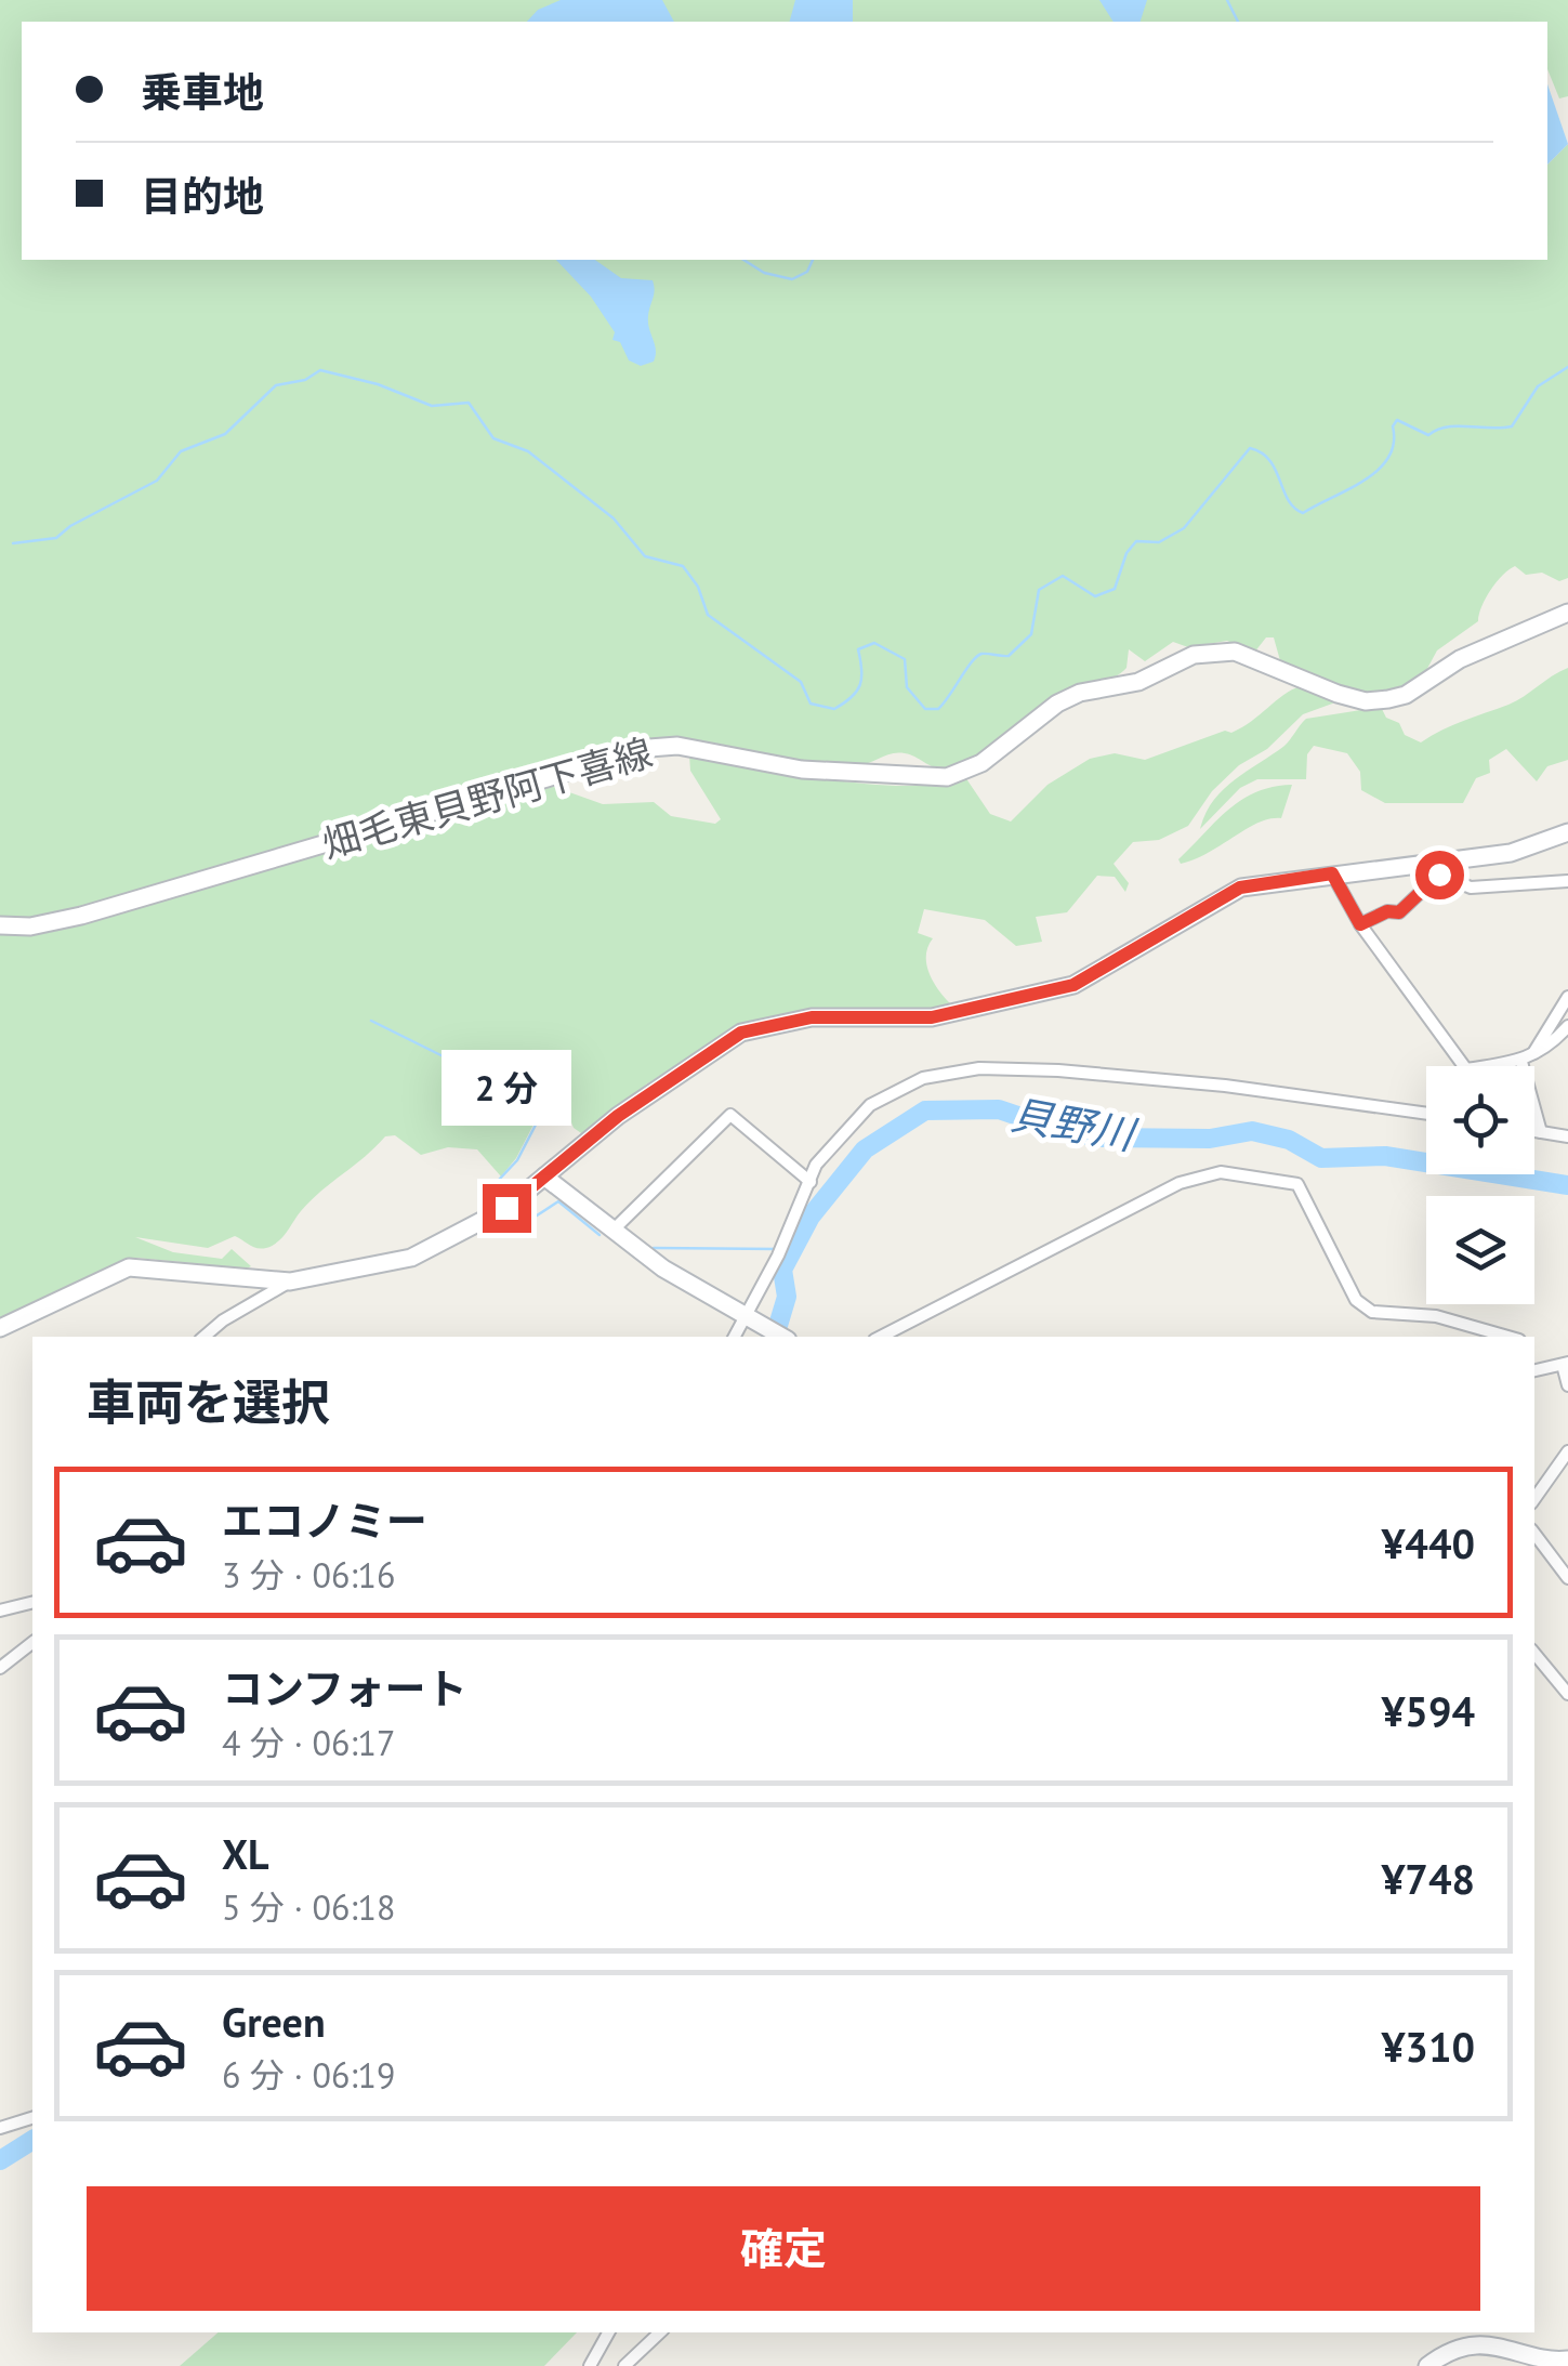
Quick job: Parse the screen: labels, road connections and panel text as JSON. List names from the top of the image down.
{
  "streets": {
    "street": ["畑毛東貝野阿下喜線"]
  },
  "water": ["貝野川"],
  "page": {
    "banner": ["乗車地", "目的地"],
    "bubble": "2 分",
    "heading": "車両を選択",
    "list": [
      {
        "name": "エコノミー",
        "note": "3 分 · 06:16",
        "value": "¥440"
      },
      {
        "name": "コンフォート",
        "note": "4 分 · 06:17",
        "value": "¥594"
      },
      {
        "name": "XL",
        "note": "5 分 · 06:18",
        "value": "¥748"
      },
      {
        "name": "Green",
        "note": "6 分 · 06:19",
        "value": "¥310"
      }
    ],
    "buttons": "確定"
  }
}
